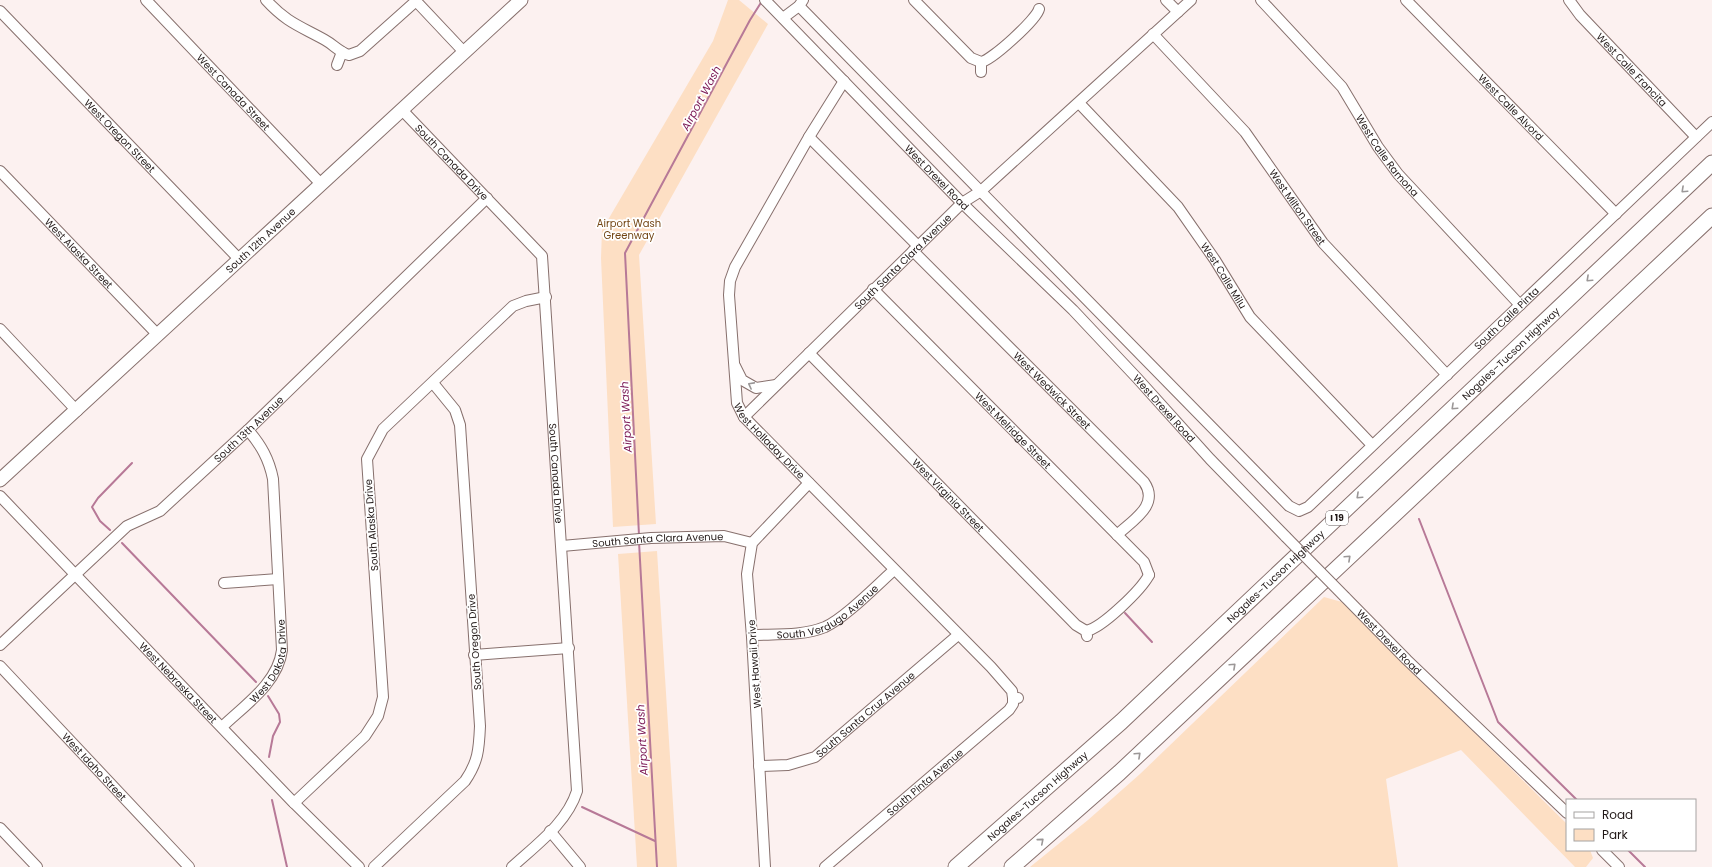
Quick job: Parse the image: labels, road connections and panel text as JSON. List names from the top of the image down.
{
  "streets": {
    "highway": ["Nogales–Tucson Highway", "I 19"],
    "main road": ["South 12th Avenue"],
    "street": [
      "West Calle Francita",
      "West Canada Street",
      "West Calle Alvord",
      "West Oregon Street",
      "West Calle Ramona",
      "South Canada Drive",
      "West Drexel Road",
      "West Milton Street",
      "West Alaska Street",
      "South Santa Clara Avenue",
      "West Calle Milu",
      "South Calle Pinta",
      "West Wedwick Street",
      "South 13th Avenue",
      "West Melridge Street",
      "West Holladay Drive",
      "West Virginia Street",
      "South Alaska Drive",
      "South Verdugo Avenue",
      "South Oregon Drive",
      "West Dakota Drive",
      "West Hawaii Drive",
      "West Nebraska Street",
      "South Santa Cruz Avenue",
      "West Idaho Street",
      "South Pinta Avenue"
    ]
  },
  "crossings": [
    ["West Calle Francita", "South Calle Pinta"],
    ["West Canada Street", "South 12th Avenue"],
    ["West Calle Alvord", "South Calle Pinta"],
    ["West Oregon Street", "South 12th Avenue"],
    ["West Calle Ramona", "South Calle Pinta"],
    ["South Canada Drive", "South 12th Avenue"],
    ["South Canada Drive", "South Santa Clara Avenue"],
    ["South Canada Drive", "South 13th Avenue"],
    ["South Canada Drive", "South Alaska Drive"],
    ["West Drexel Road", "South Santa Clara Avenue"],
    ["West Drexel Road", "South Calle Pinta"],
    ["West Drexel Road", "West Holladay Drive"],
    ["West Milton Street", "South Santa Clara Avenue"],
    ["West Milton Street", "South Calle Pinta"],
    ["South 12th Avenue", "West Alaska Street"],
    ["South Santa Clara Avenue", "West Calle Milu"],
    ["South Santa Clara Avenue", "West Wedwick Street"],
    ["South Santa Clara Avenue", "West Melridge Street"],
    ["South Santa Clara Avenue", "West Holladay Drive"],
    ["South Santa Clara Avenue", "West Virginia Street"],
    ["South Santa Clara Avenue", "West Hawaii Drive"],
    ["West Calle Milu", "South Calle Pinta"],
    ["West Wedwick Street", "West Melridge Street"],
    ["West Wedwick Street", "West Holladay Drive"],
    ["South 13th Avenue", "West Dakota Drive"],
    ["South 13th Avenue", "West Nebraska Street"],
    ["West Melridge Street", "West Virginia Street"],
    ["West Holladay Drive", "South Verdugo Avenue"],
    ["West Holladay Drive", "South Santa Cruz Avenue"],
    ["West Holladay Drive", "South Pinta Avenue"],
    ["South Alaska Drive", "South Oregon Drive"],
    ["South Alaska Drive", "West Nebraska Street"],
    ["South Verdugo Avenue", "West Hawaii Drive"],
    ["West Dakota Drive", "West Nebraska Street"],
    ["West Hawaii Drive", "South Santa Cruz Avenue"]
  ],
  "water": ["Airport Wash"],
  "parks": ["Airport Wash Greenway"],
  "legend": ["Road", "Park"]
}
